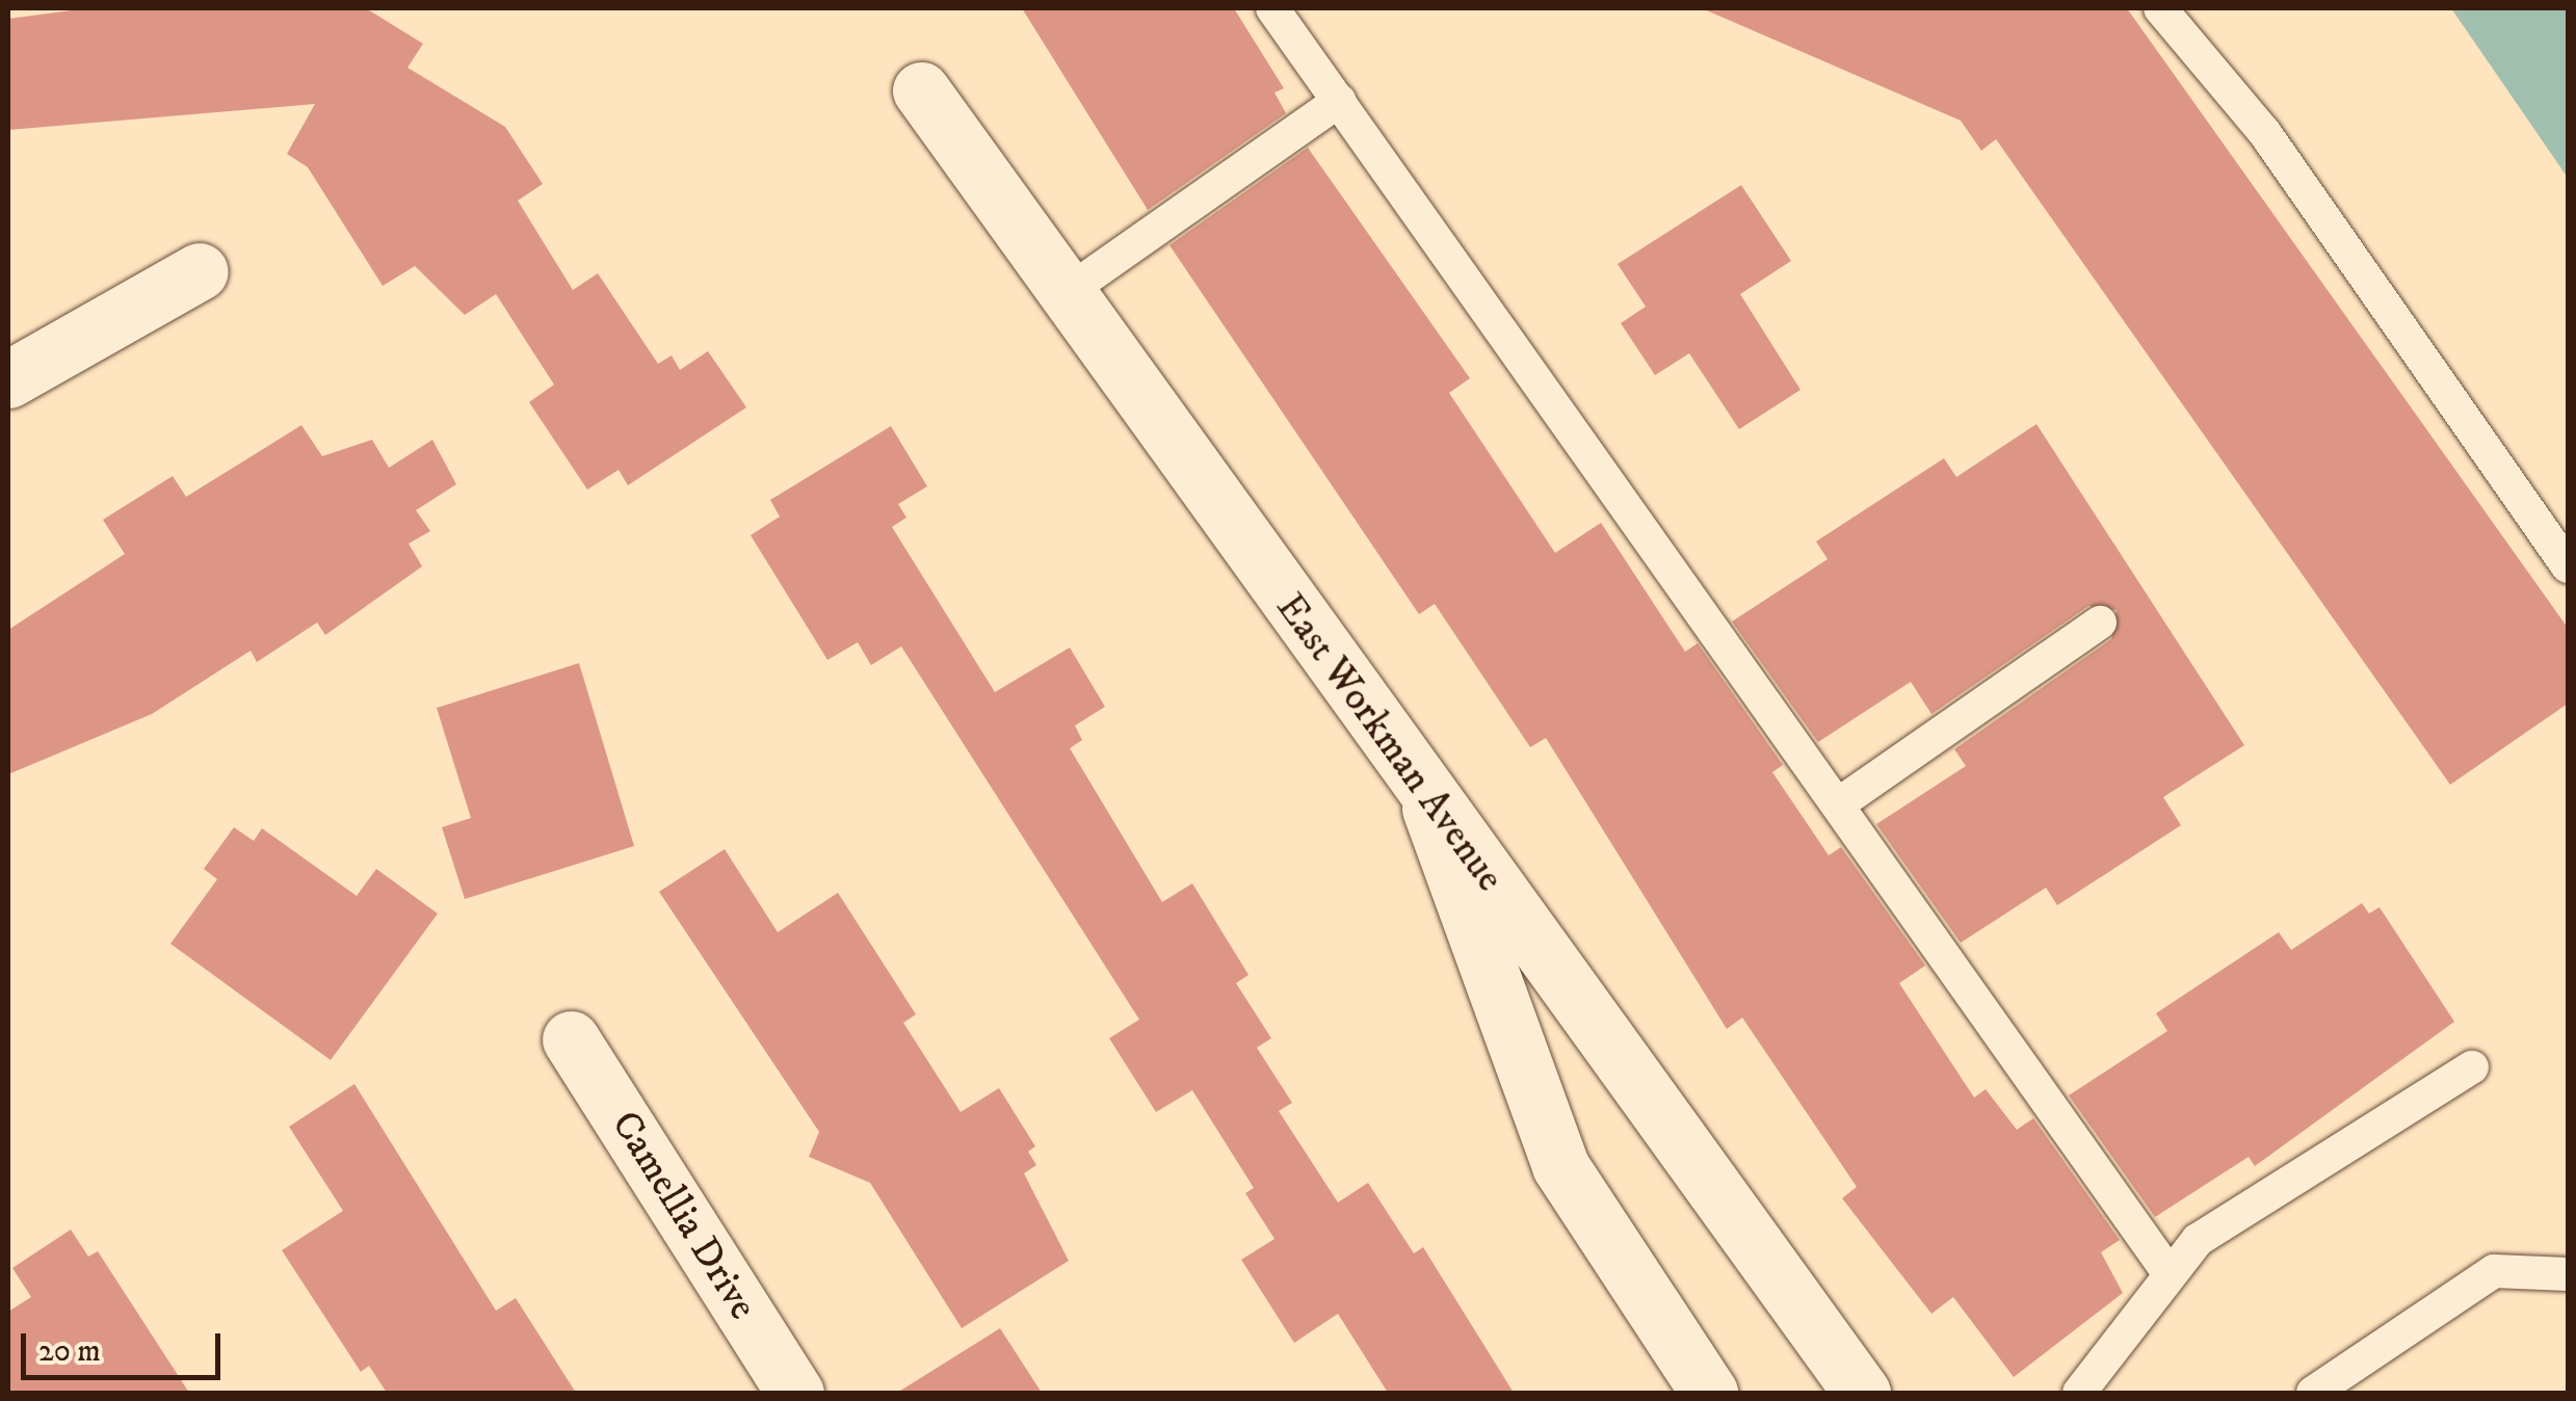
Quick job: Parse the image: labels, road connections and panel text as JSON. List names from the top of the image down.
{
  "streets": {
    "street": ["East Workman Avenue", "Camellia Drive"]
  },
  "scale_bar": "20 m"
}
